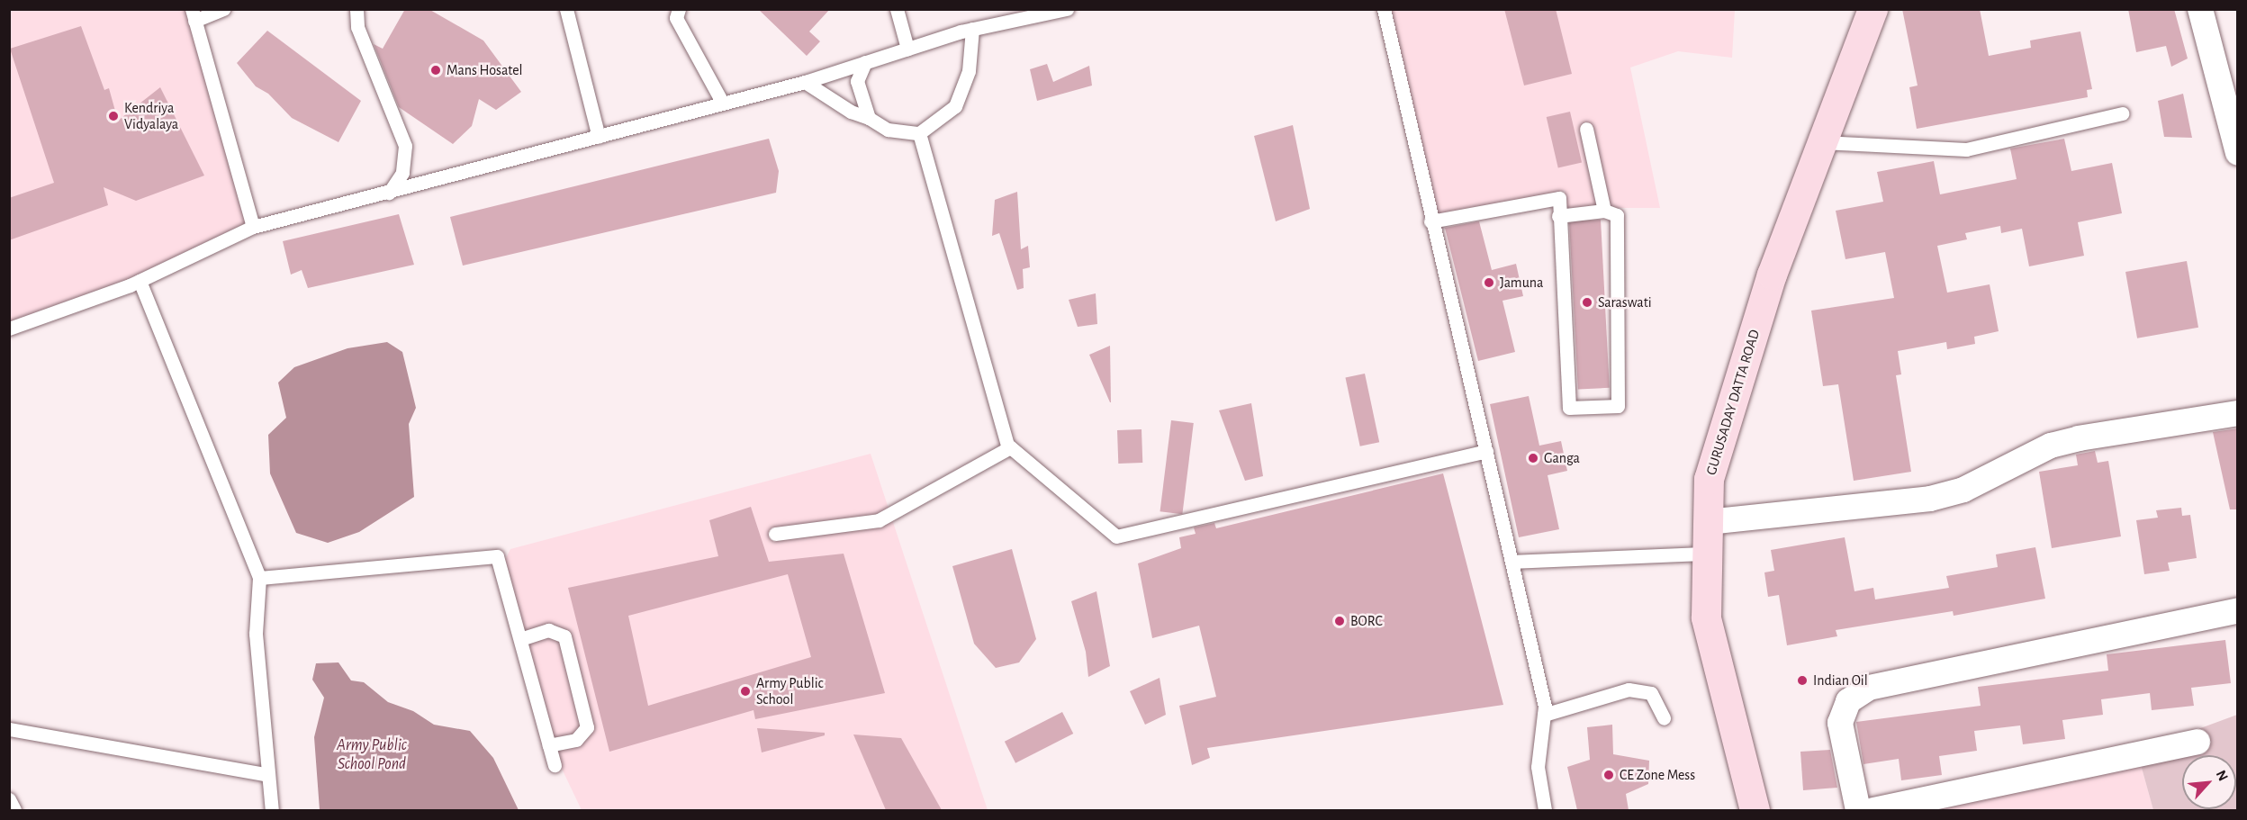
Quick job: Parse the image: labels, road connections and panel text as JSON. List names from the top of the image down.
{
  "streets": {
    "street": ["GURUSADAY DATTA ROAD"]
  },
  "water": ["Army Public School Pond"],
  "places": [
    "Mans Hosatel",
    "Kendriya Vidyalaya",
    "Jamuna",
    "Saraswati",
    "Ganga",
    "BORC",
    "Indian Oil",
    "Army Public School",
    "CE Zone Mess"
  ],
  "north": "top right"
}
